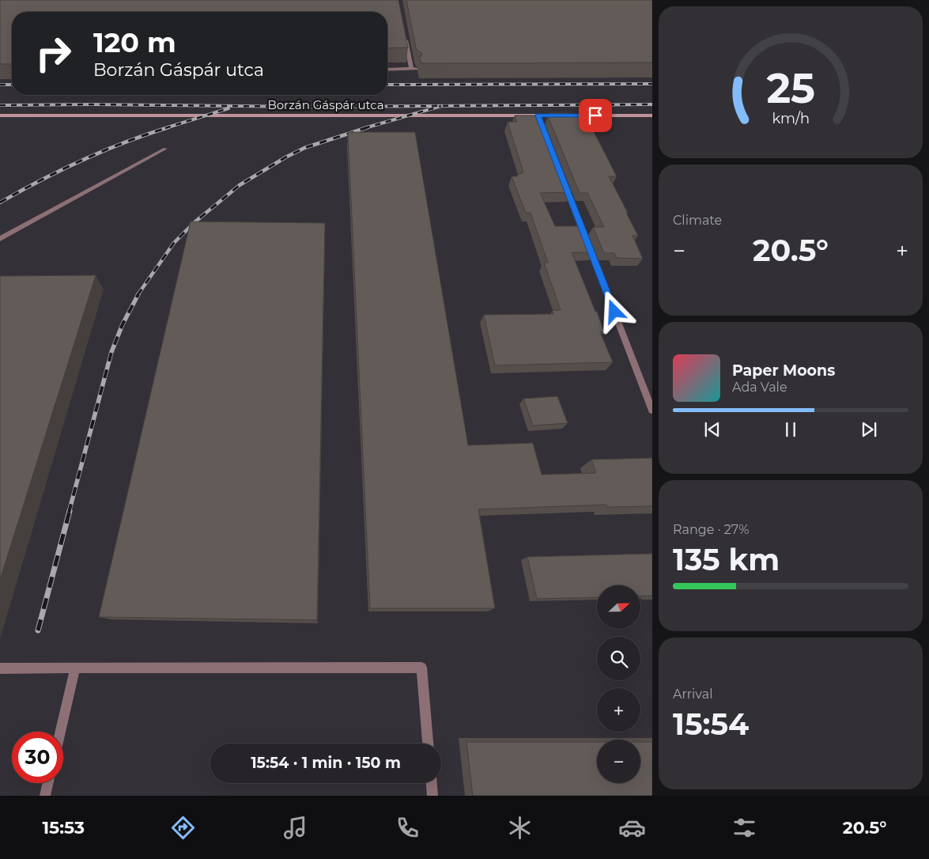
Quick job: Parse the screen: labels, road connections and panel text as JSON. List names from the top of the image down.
{
  "streets": {
    "street": ["Borzán Gáspár utca"]
  },
  "north": "right",
  "page": {
    "turn": ["120 m", "Borzán Gáspár utca"],
    "tile": [
      "Climate",
      ["Range · 27%", "135 km"],
      ["Arrival", "15:54"]
    ],
    "heat": ["−", "20.5°", "+"],
    "song": ["Paper Moons", "Ada Vale"],
    "map_buttons": ["+", "−"],
    "limit": "30",
    "trip": "15:54 · 1 min · 150 m",
    "tabs": ["15:53", "20.5°"],
    "gauge": ["25", "km/h"]
  }
}
